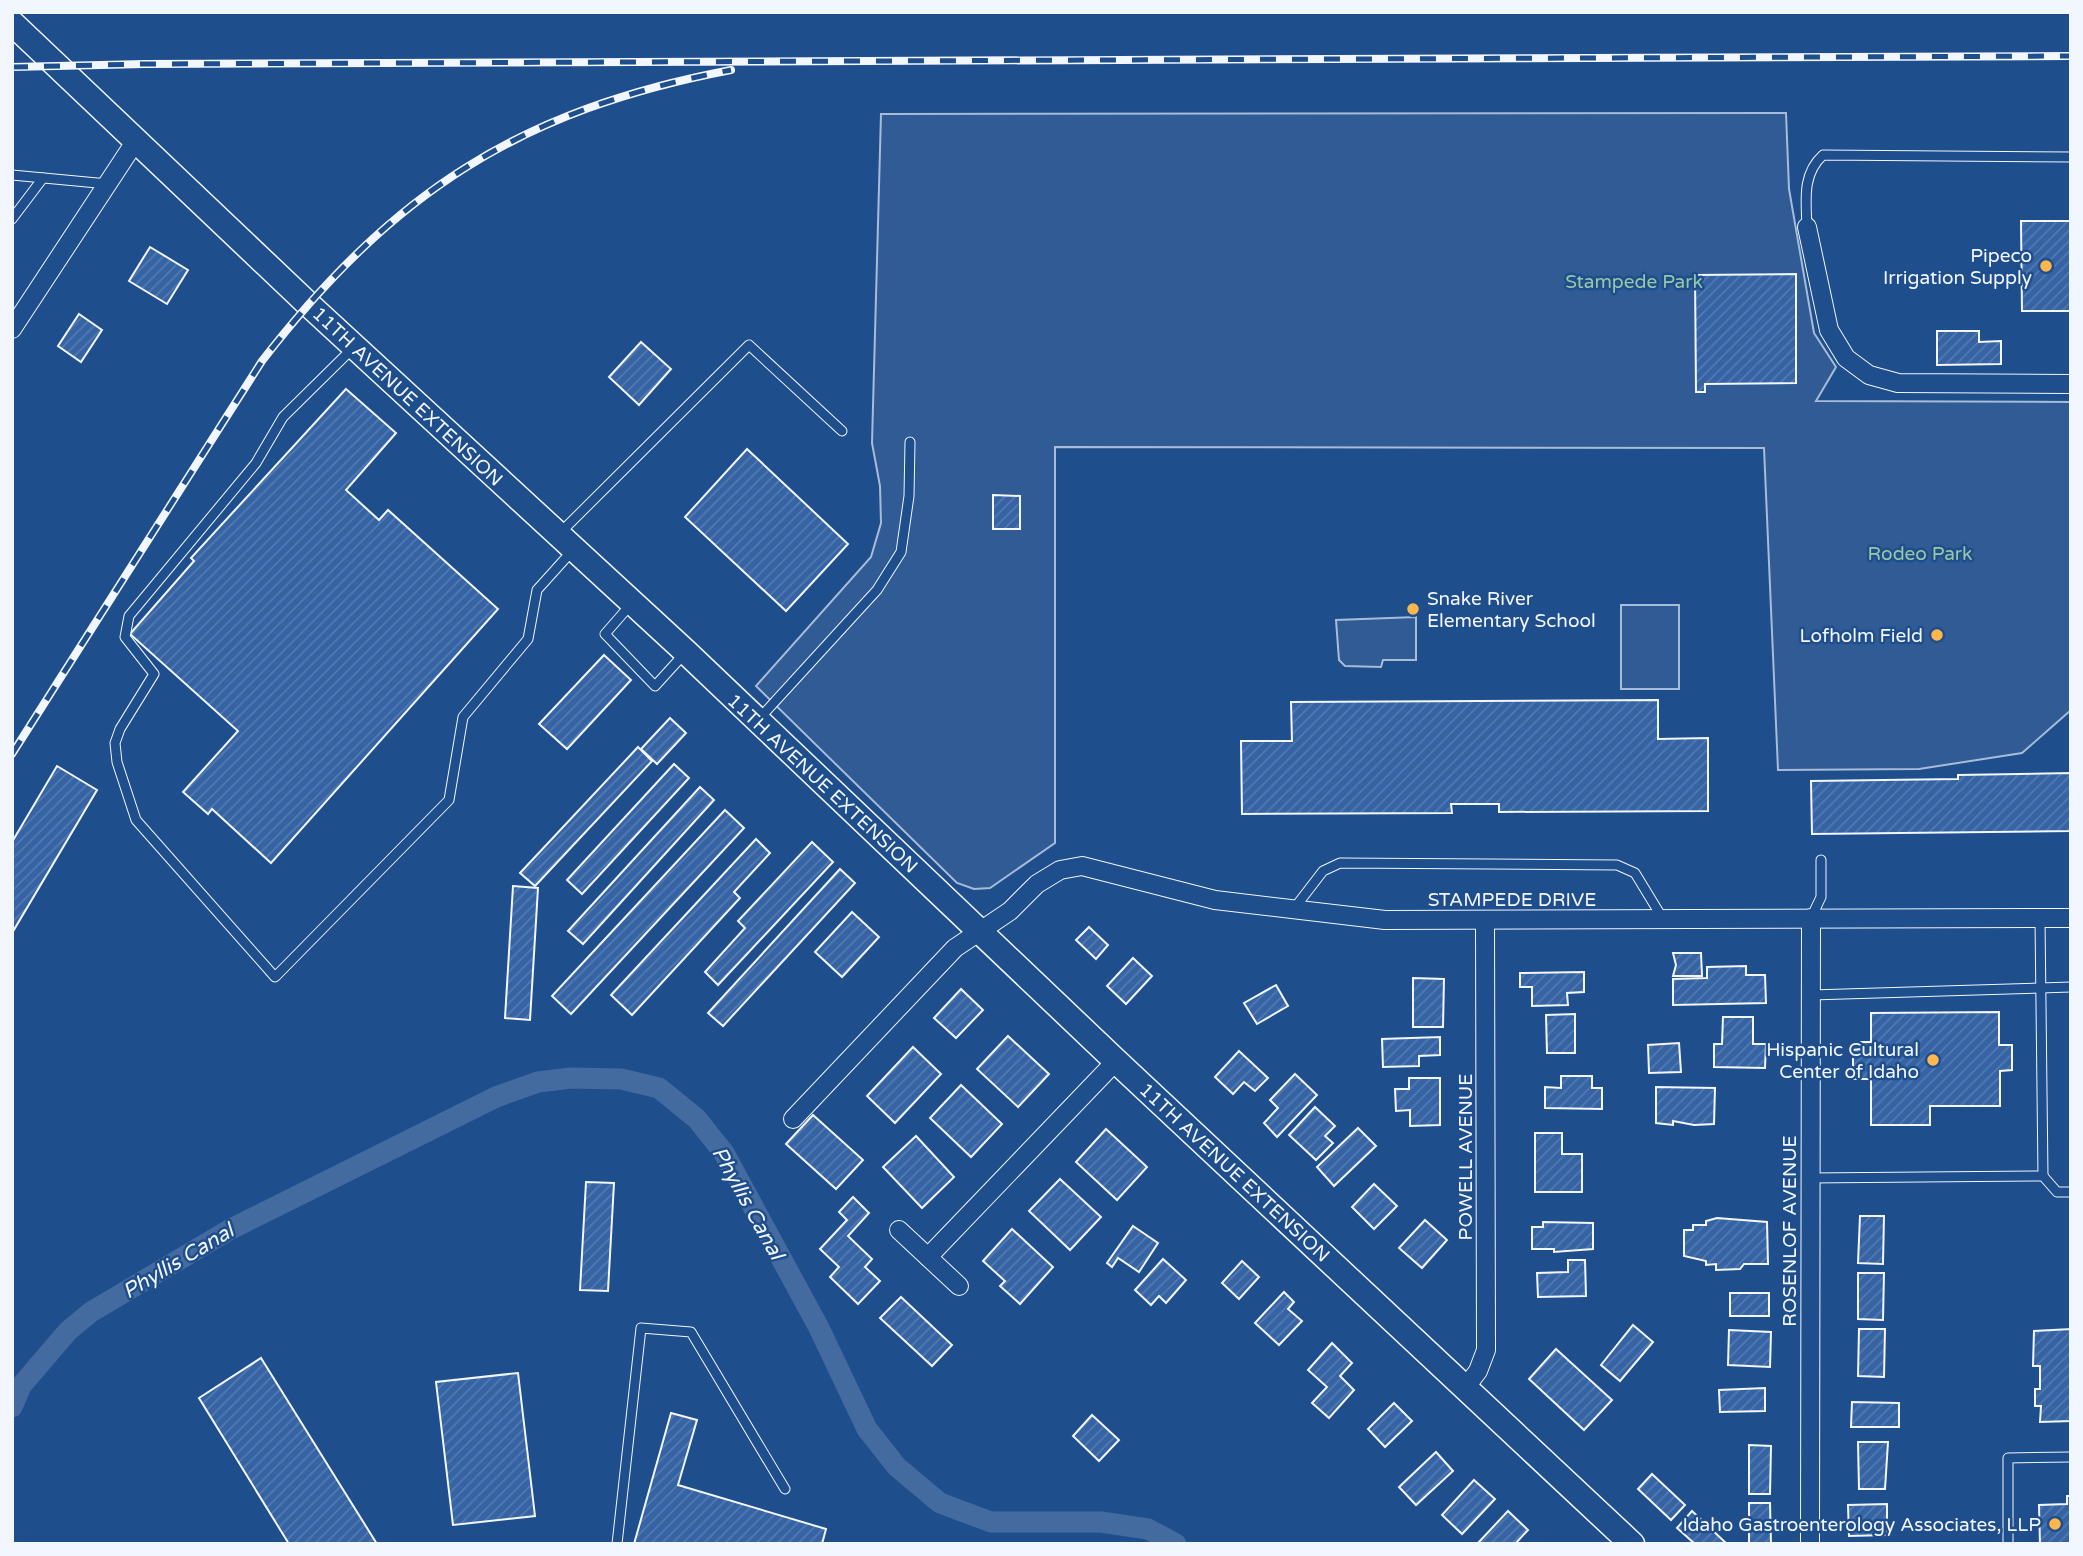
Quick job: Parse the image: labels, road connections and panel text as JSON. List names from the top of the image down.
{
  "streets": {
    "street": [
      "11TH AVENUE EXTENSION",
      "STAMPEDE DRIVE",
      "POWELL AVENUE",
      "ROSENLOF AVENUE"
    ]
  },
  "crossings": [
    ["11TH AVENUE EXTENSION", "STAMPEDE DRIVE"],
    ["11TH AVENUE EXTENSION", "POWELL AVENUE"],
    ["STAMPEDE DRIVE", "POWELL AVENUE"],
    ["STAMPEDE DRIVE", "ROSENLOF AVENUE"]
  ],
  "water": ["Phyllis Canal"],
  "parks": ["Stampede Park", "Rodeo Park"],
  "places": [
    "Pipeco Irrigation Supply",
    "Snake River Elementary School",
    "Lofholm Field",
    "Hispanic Cultural Center of Idaho",
    "Idaho Gastroenterology Associates, LLP"
  ]
}
